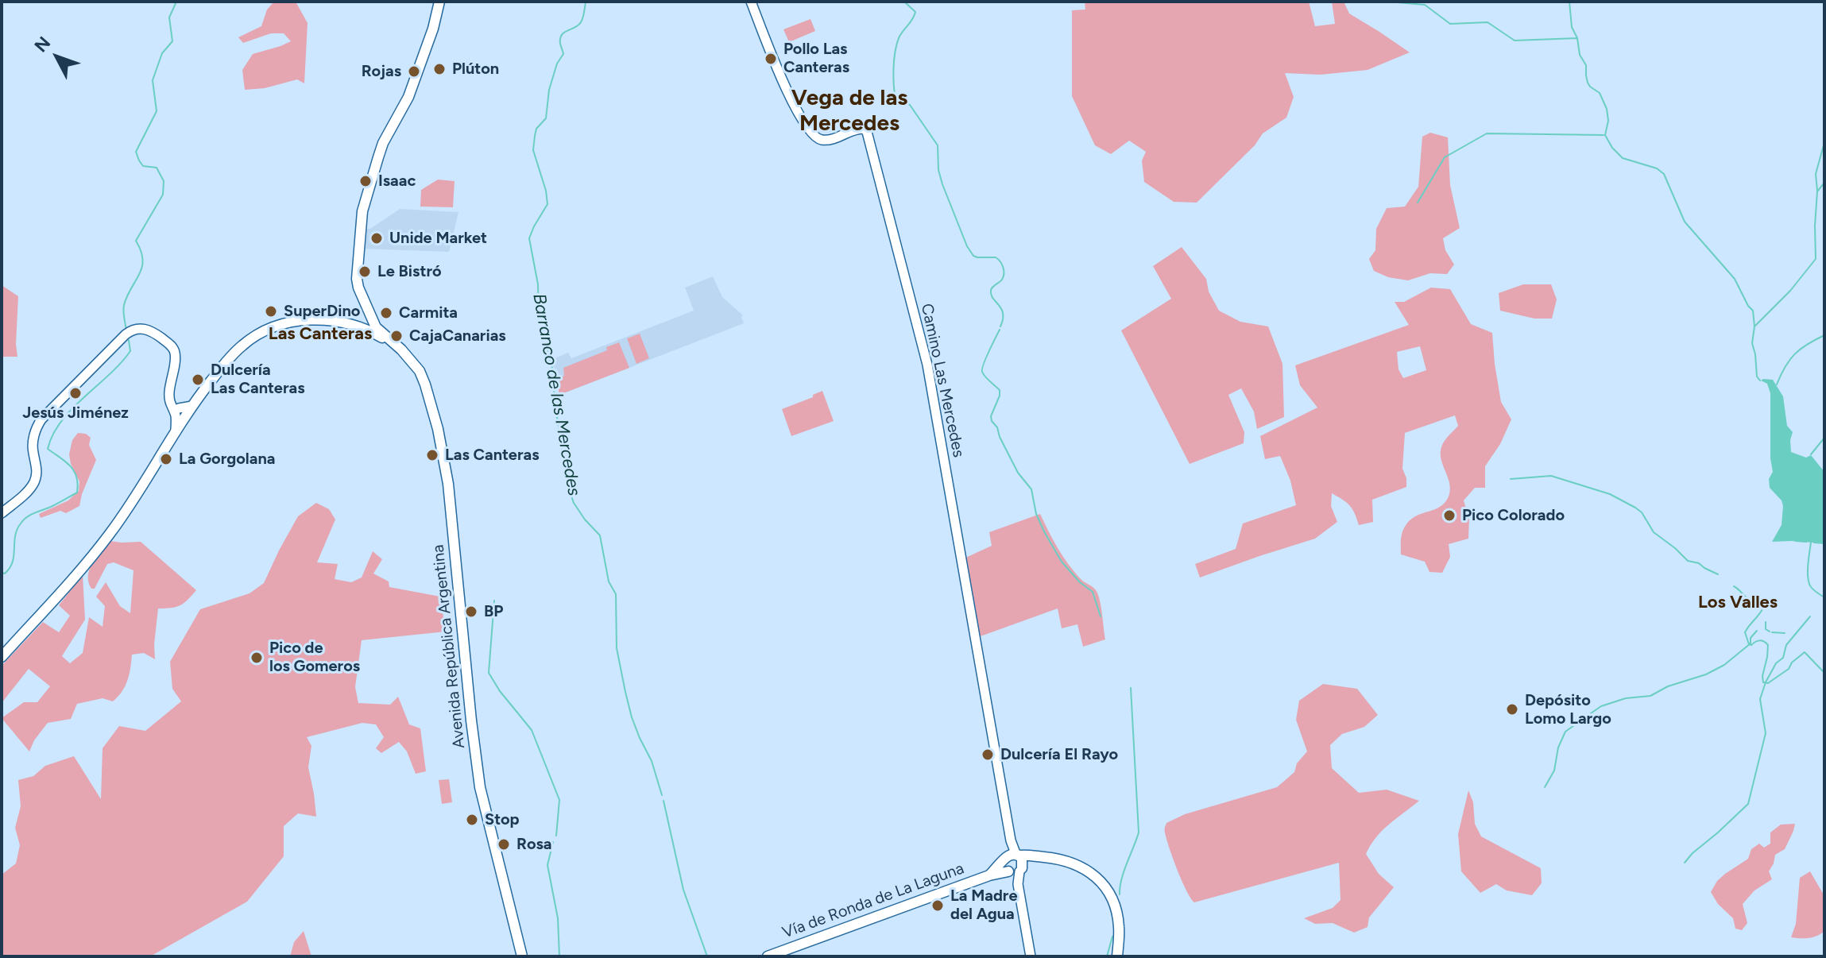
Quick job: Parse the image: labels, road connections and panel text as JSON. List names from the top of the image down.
{
  "streets": {
    "main road": ["Camino Las Mercedes", "Avenida República Argentina", "Vía de Ronda de La Laguna"]
  },
  "crossings": [
    ["Camino Las Mercedes", "Vía de Ronda de La Laguna"]
  ],
  "districts": ["Vega de las Mercedes", "Las Canteras", "Los Valles"],
  "water": ["Barranco de las Mercedes"],
  "places": [
    "Pollo Las Canteras",
    "Plúton",
    "Rojas",
    "Isaac",
    "Unide Market",
    "Le Bistró",
    "SuperDino",
    "Carmita",
    "CajaCanarias",
    "Dulcería Las Canteras",
    "Jesús Jiménez",
    "Las Canteras",
    "La Gorgolana",
    "Pico Colorado",
    "BP",
    "Pico de los Gomeros",
    "Depósito Lomo Largo",
    "Dulcería El Rayo",
    "Stop",
    "Rosa",
    "La Madre del Agua"
  ],
  "north": "top left"
}
